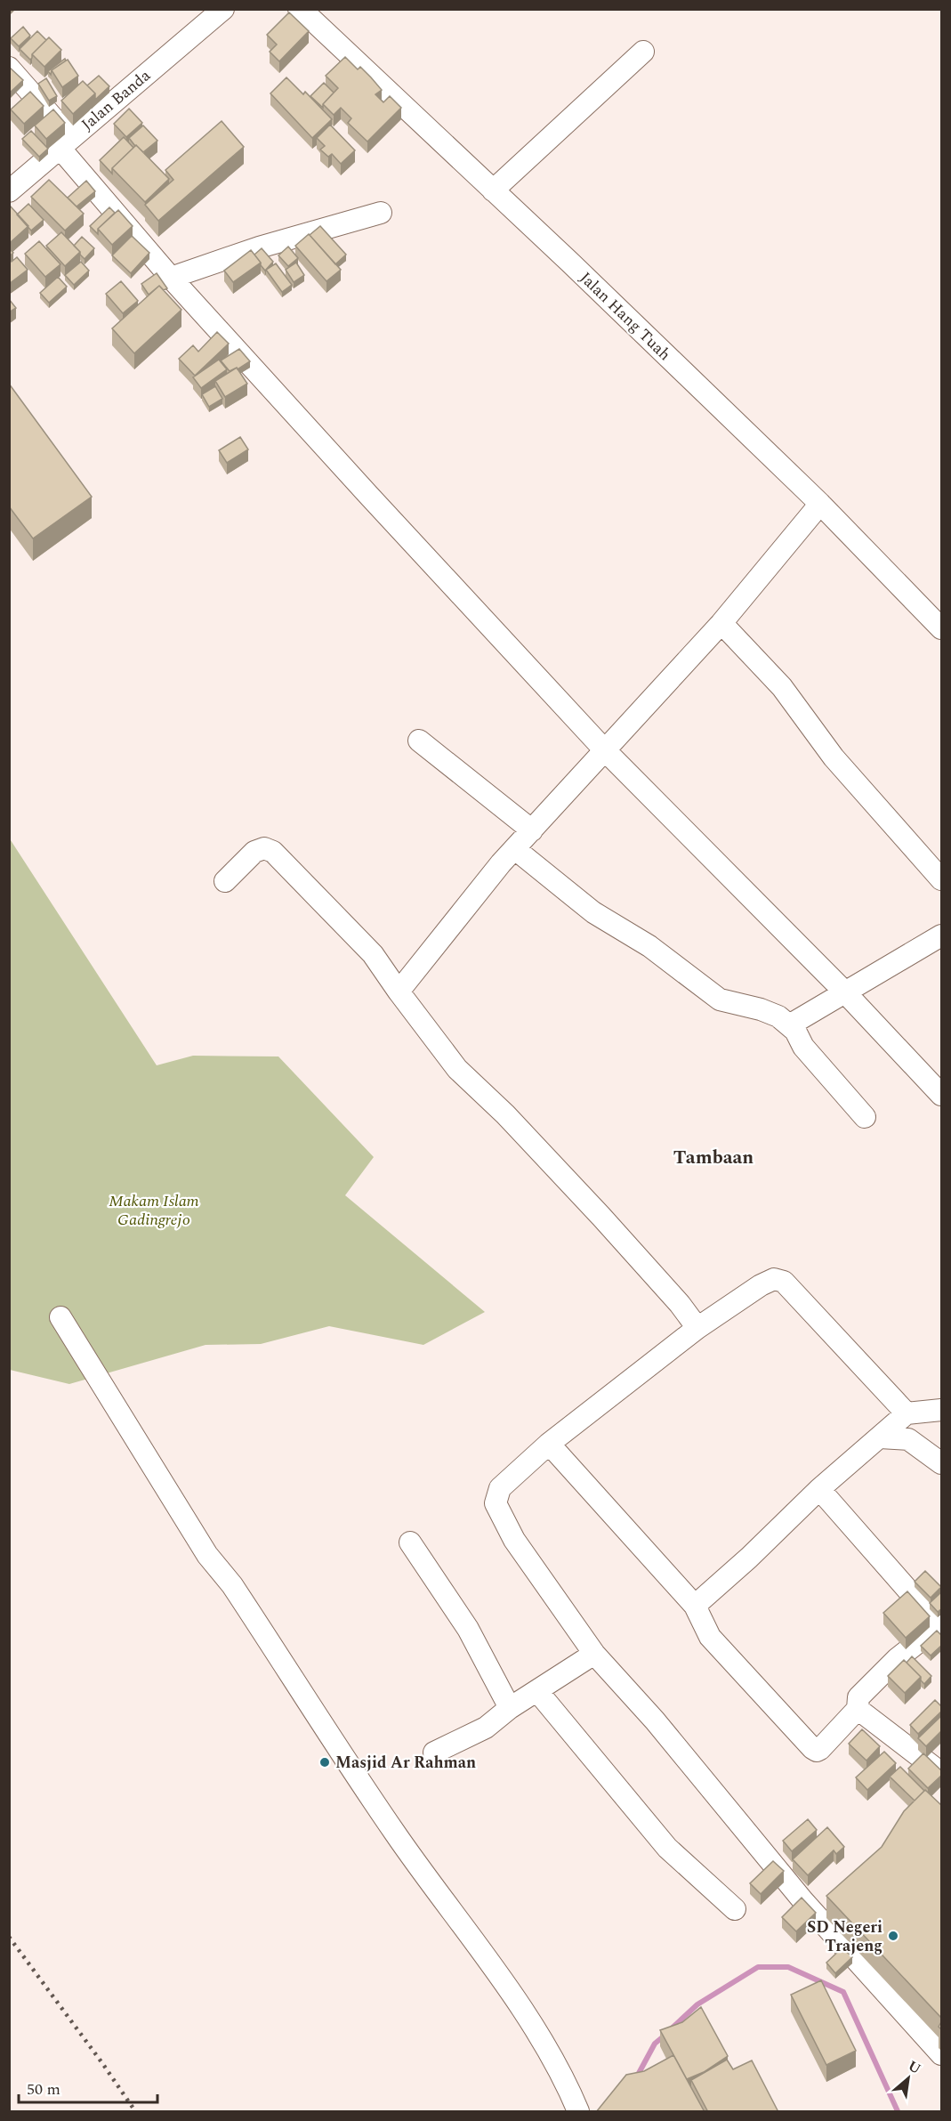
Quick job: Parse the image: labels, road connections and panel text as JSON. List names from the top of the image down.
{
  "streets": {
    "street": ["Jalan Banda", "Jalan Hang Tuah"]
  },
  "districts": ["Tambaan"],
  "parks": ["Makam Islam Gadingrejo"],
  "places": ["Masjid Ar Rahman", "SD Negeri Trajeng"],
  "scale_bar": "50 m",
  "north": "top right"
}
